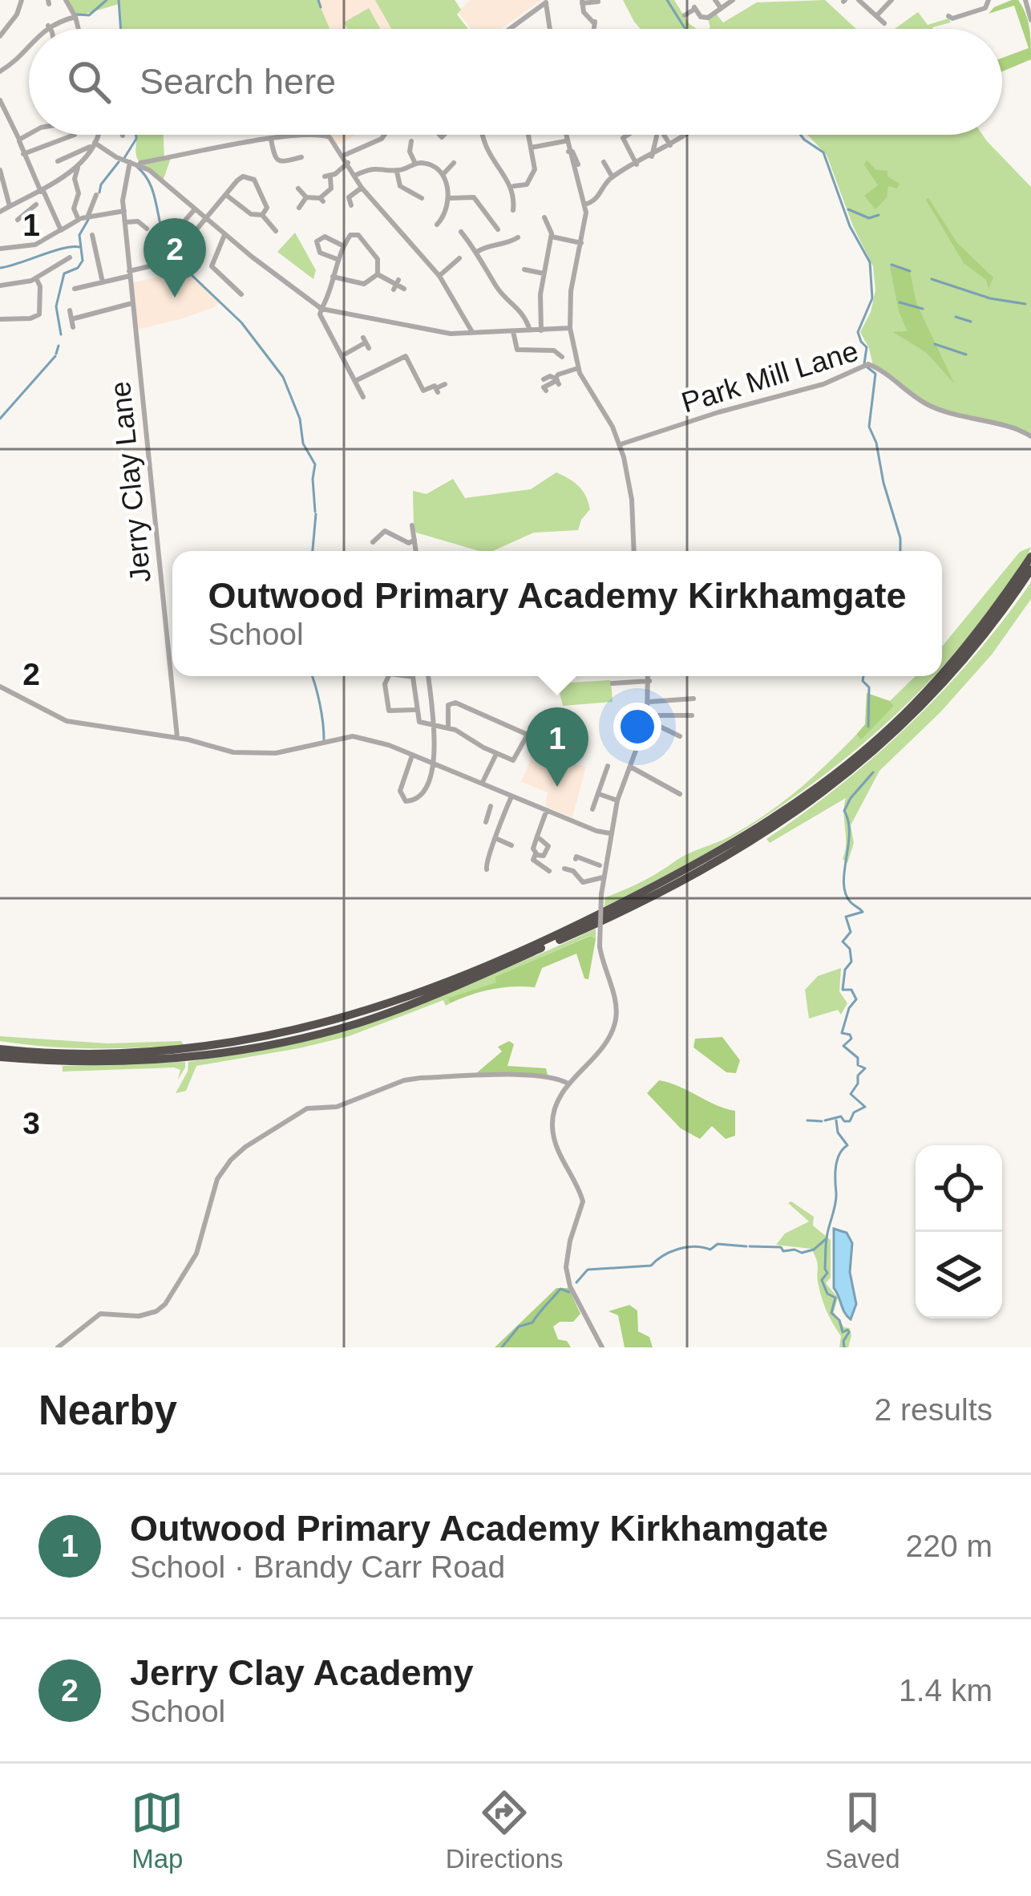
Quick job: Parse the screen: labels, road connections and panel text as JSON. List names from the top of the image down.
{
  "streets": {
    "street": ["Park Mill Lane", "Jerry Clay Lane"]
  },
  "page": {
    "search": "Search here",
    "pins": ["2", "1"],
    "popup": ["Outwood Primary Academy Kirkhamgate", "School"],
    "heading": ["Nearby", "2 results"],
    "list": [
      {
        "mark": "1",
        "name": "Outwood Primary Academy Kirkhamgate",
        "note": "School · Brandy Carr Road",
        "value": "220 m"
      },
      {
        "mark": "2",
        "name": "Jerry Clay Academy",
        "note": "School",
        "value": "1.4 km"
      }
    ],
    "nav": ["Map", "Directions", "Saved"]
  },
  "grid": {
    "rows": ["1", "2", "3"]
  }
}
